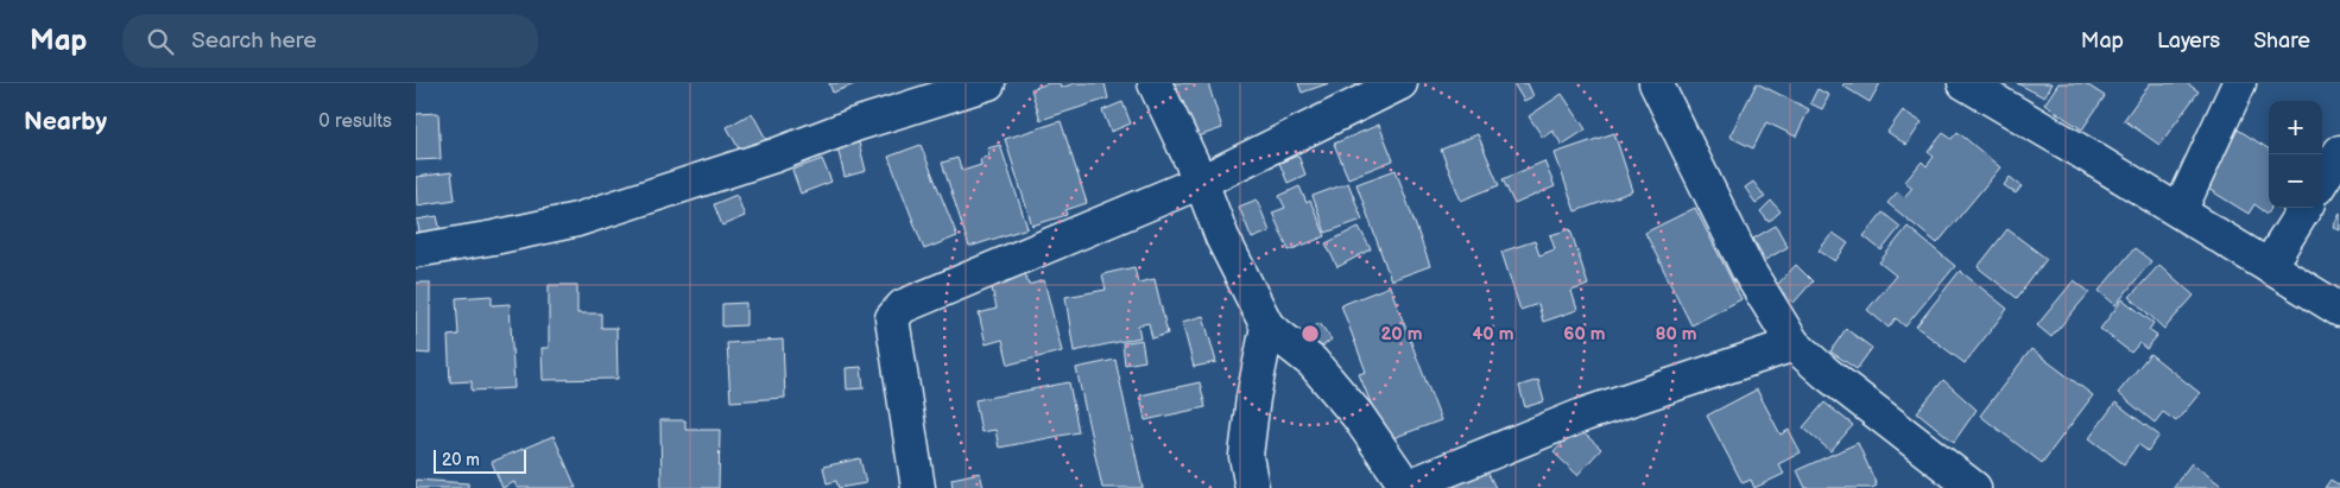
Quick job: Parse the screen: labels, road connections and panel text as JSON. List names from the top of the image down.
{
  "scale_bar": "20 m",
  "page": {
    "header": "Map",
    "search": "Search here",
    "nav": ["Map", "Layers", "Share"],
    "heading": ["Nearby", "0 results"],
    "map_buttons": ["+", "−"],
    "scale": "20 m"
  },
  "rings": [
    "20 m",
    "40 m",
    "60 m",
    "80 m"
  ]
}
